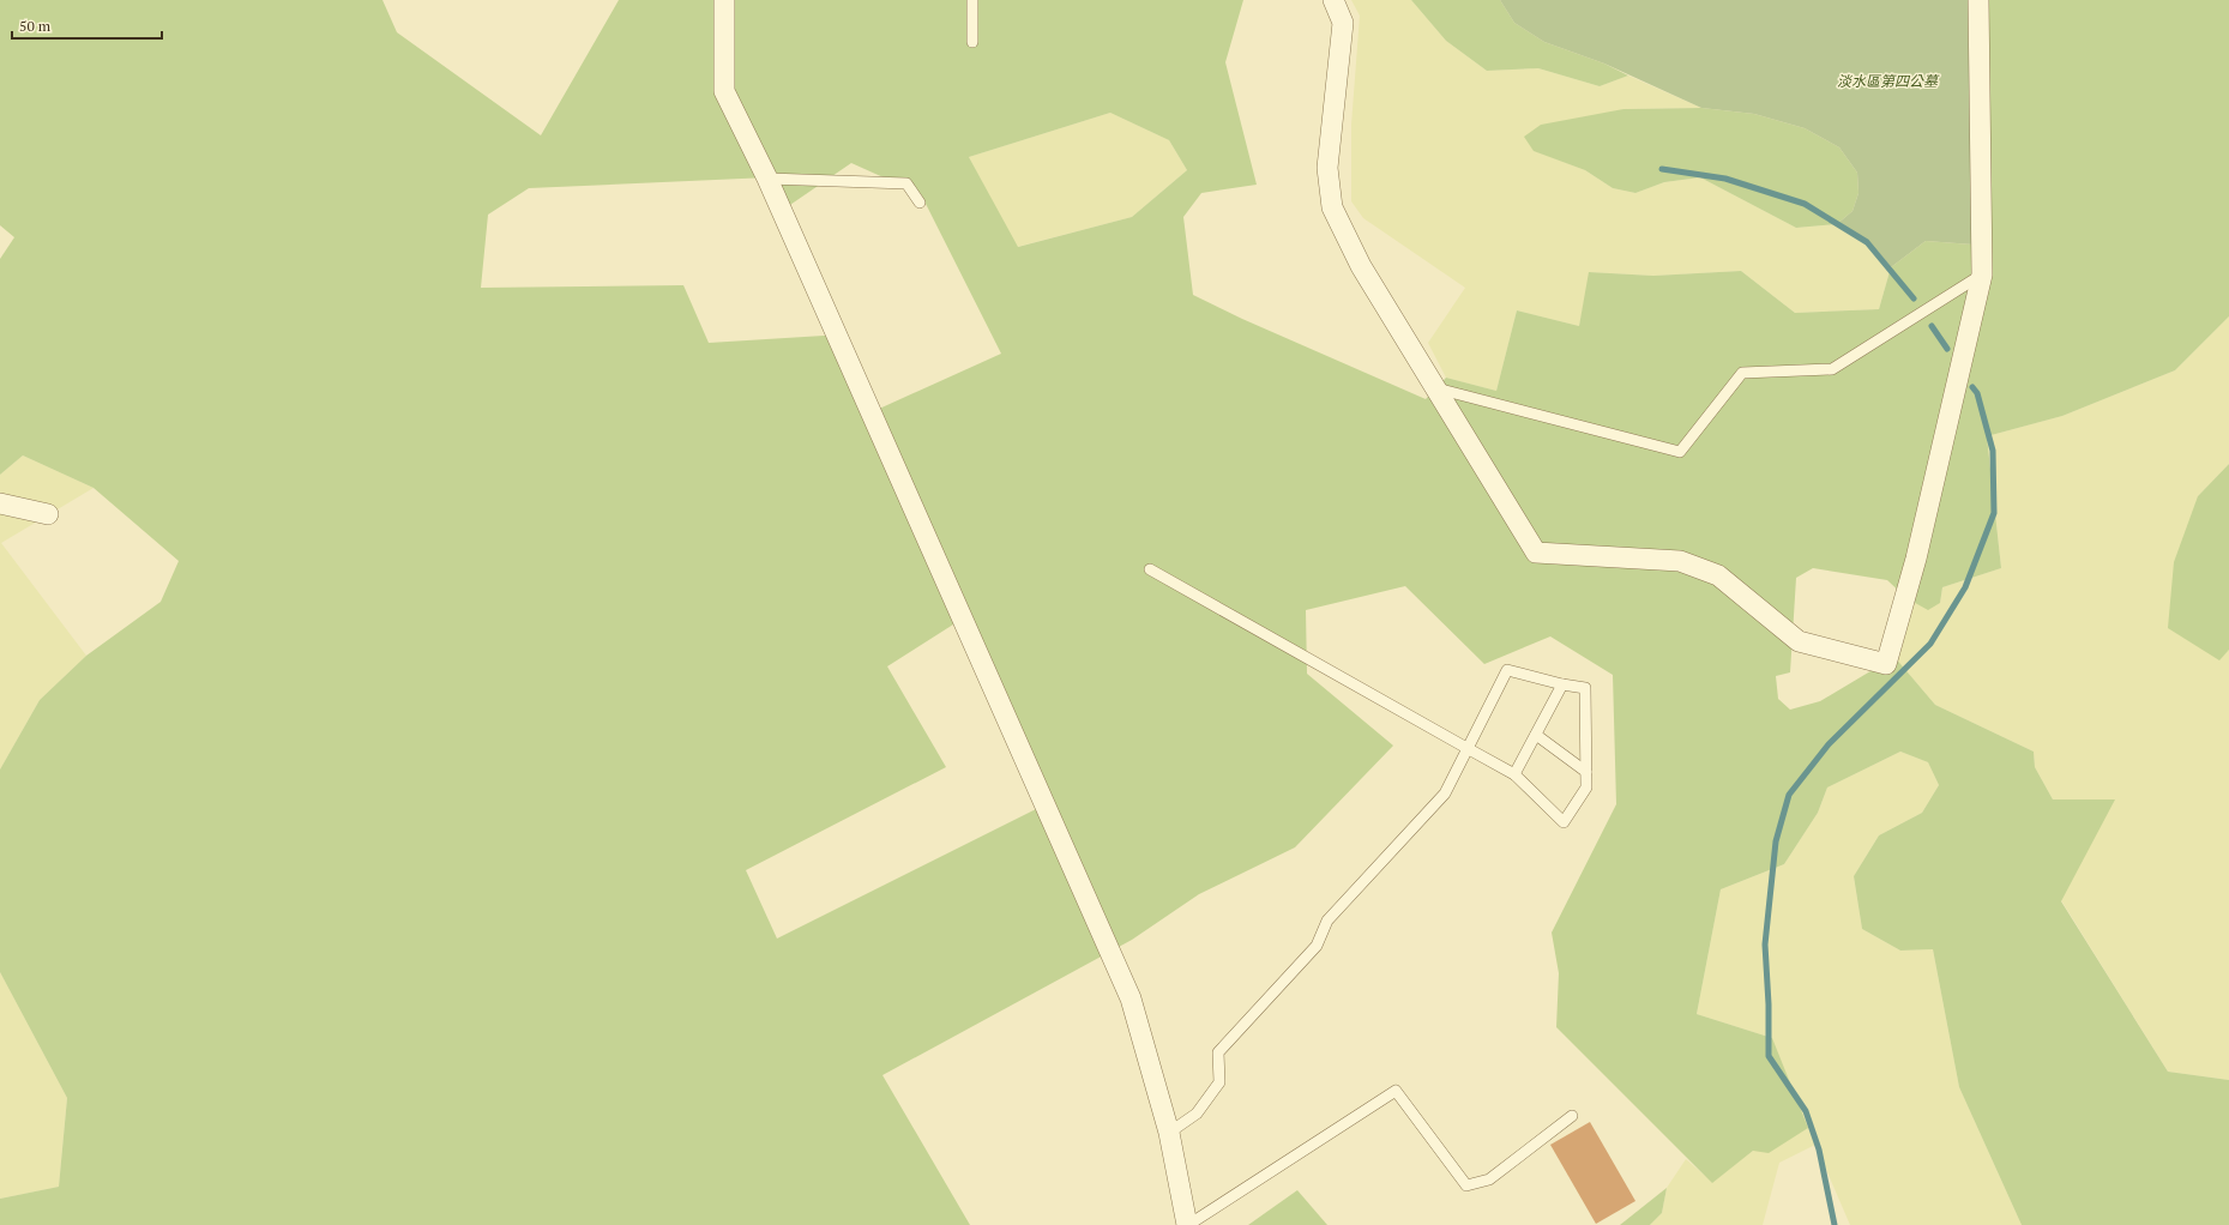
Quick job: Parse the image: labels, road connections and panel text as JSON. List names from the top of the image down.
{
  "parks": ["淡水區第四公墓"],
  "scale_bar": "50 m"
}
